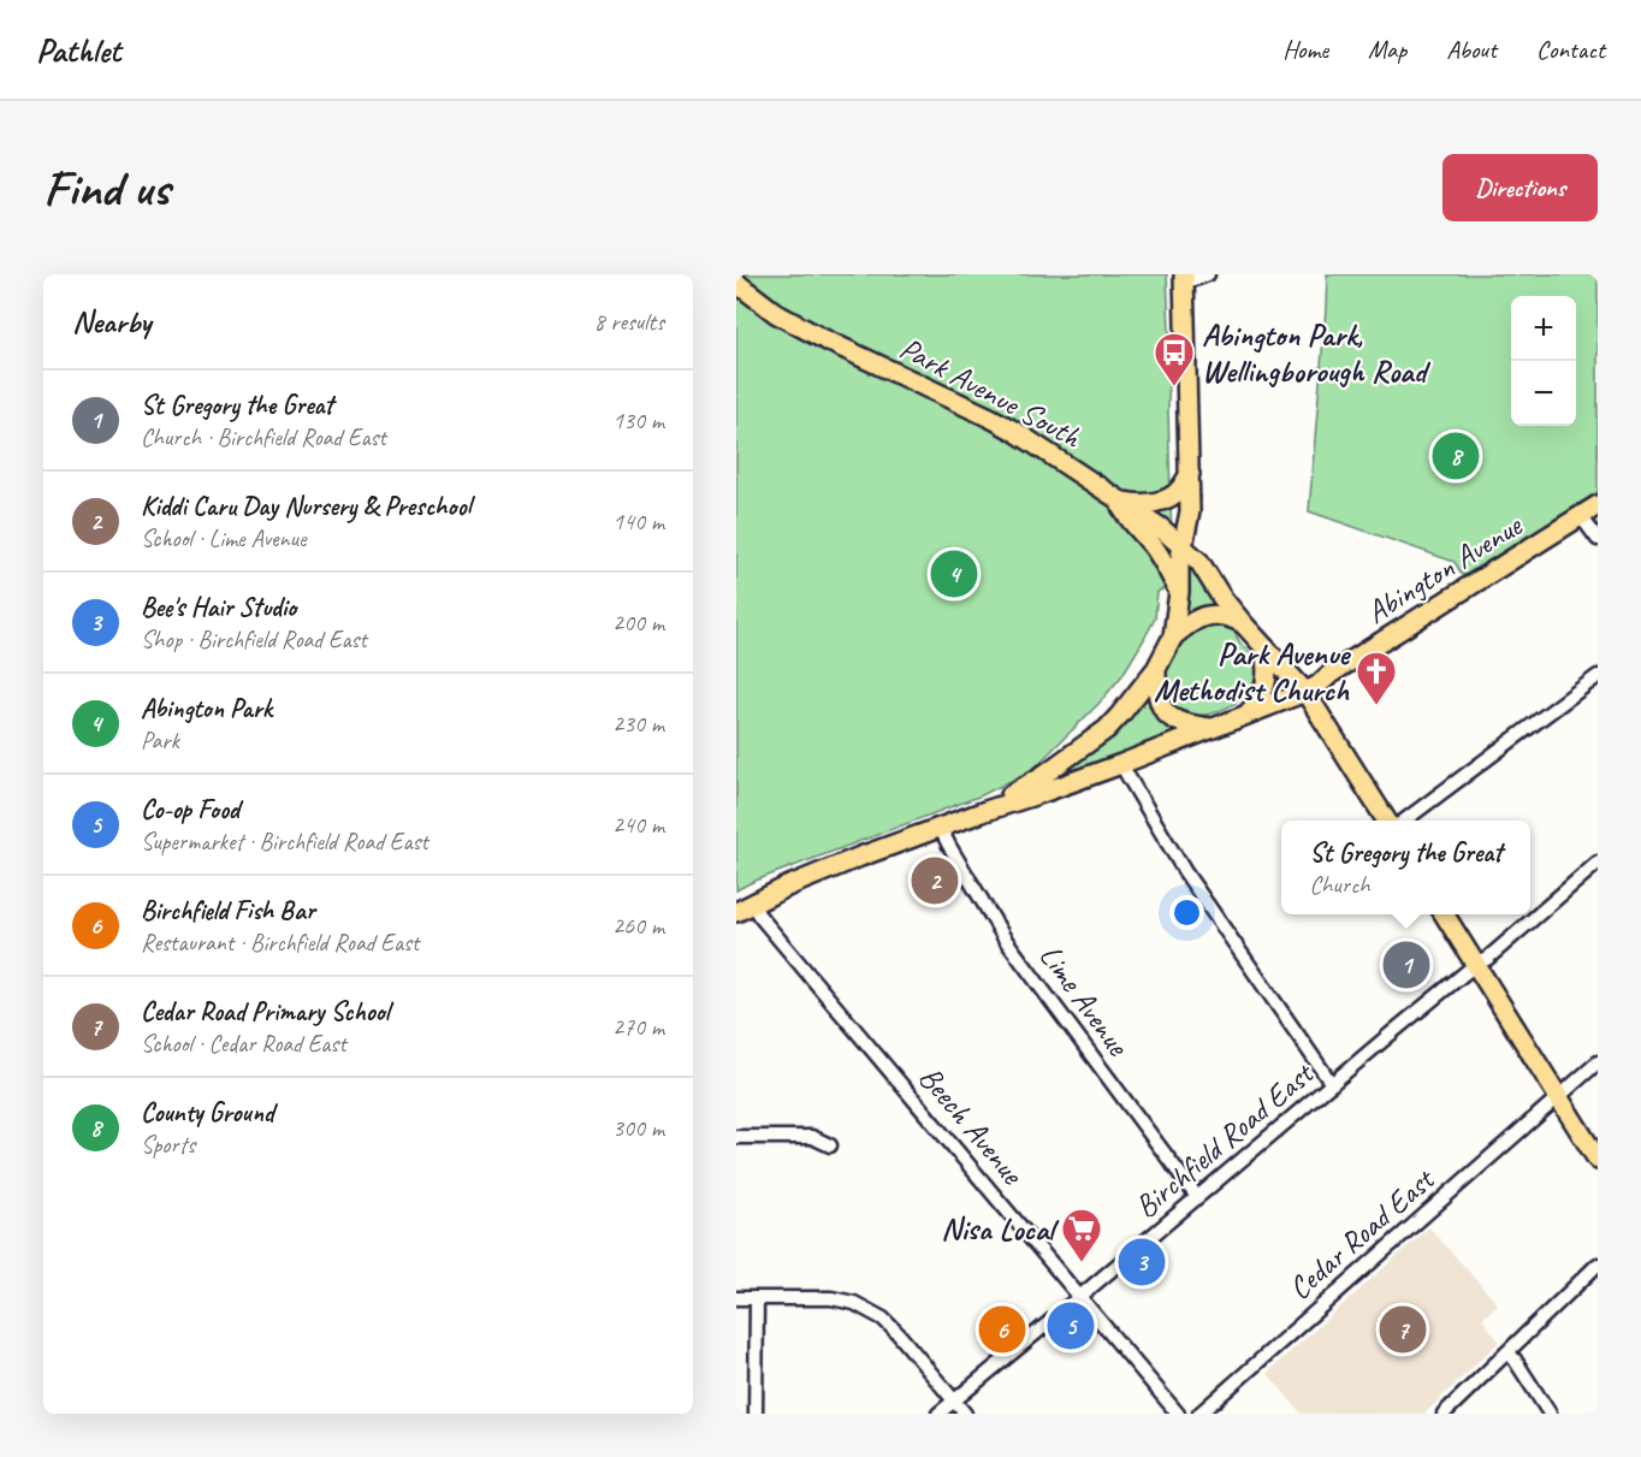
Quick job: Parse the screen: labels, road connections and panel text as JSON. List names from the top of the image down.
{
  "streets": {
    "main road": ["Park Avenue South", "Abington Avenue"],
    "street": [
      "Lime Avenue",
      "Beech Avenue",
      "Birchfield Road East",
      "Cedar Road East"
    ]
  },
  "crossings": [
    ["Lime Avenue", "Birchfield Road East"],
    ["Beech Avenue", "Birchfield Road East"]
  ],
  "places": {
    "bus stop": ["Abington Park, Wellingborough Road"],
    "church": ["Park Avenue Methodist Church"],
    "supermarket": ["Nisa Local"]
  },
  "page": {
    "header": "Pathlet",
    "nav": [
      "Home",
      "Map",
      "About",
      "Contact"
    ],
    "buttons": "Directions",
    "title": "Find us",
    "heading": ["Nearby", "8 results"],
    "map_buttons": ["+", "−"],
    "list": [
      {
        "mark": "1",
        "name": "St Gregory the Great",
        "note": "Church · Birchfield Road East",
        "value": "130 m"
      },
      {
        "mark": "2",
        "name": "Kiddi Caru Day Nursery & Preschool",
        "note": "School · Lime Avenue",
        "value": "140 m"
      },
      {
        "mark": "3",
        "name": "Bee's Hair Studio",
        "note": "Shop · Birchfield Road East",
        "value": "200 m"
      },
      {
        "mark": "4",
        "name": "Abington Park",
        "note": "Park",
        "value": "230 m"
      },
      {
        "mark": "5",
        "name": "Co-op Food",
        "note": "Supermarket · Birchfield Road East",
        "value": "240 m"
      },
      {
        "mark": "6",
        "name": "Birchfield Fish Bar",
        "note": "Restaurant · Birchfield Road East",
        "value": "260 m"
      },
      {
        "mark": "7",
        "name": "Cedar Road Primary School",
        "note": "School · Cedar Road East",
        "value": "270 m"
      },
      {
        "mark": "8",
        "name": "County Ground",
        "note": "Sports",
        "value": "300 m"
      }
    ],
    "pins": [
      "8",
      "4",
      "2",
      "1",
      "3",
      "5",
      "6",
      "7"
    ],
    "popup": ["St Gregory the Great", "Church"]
  }
}
